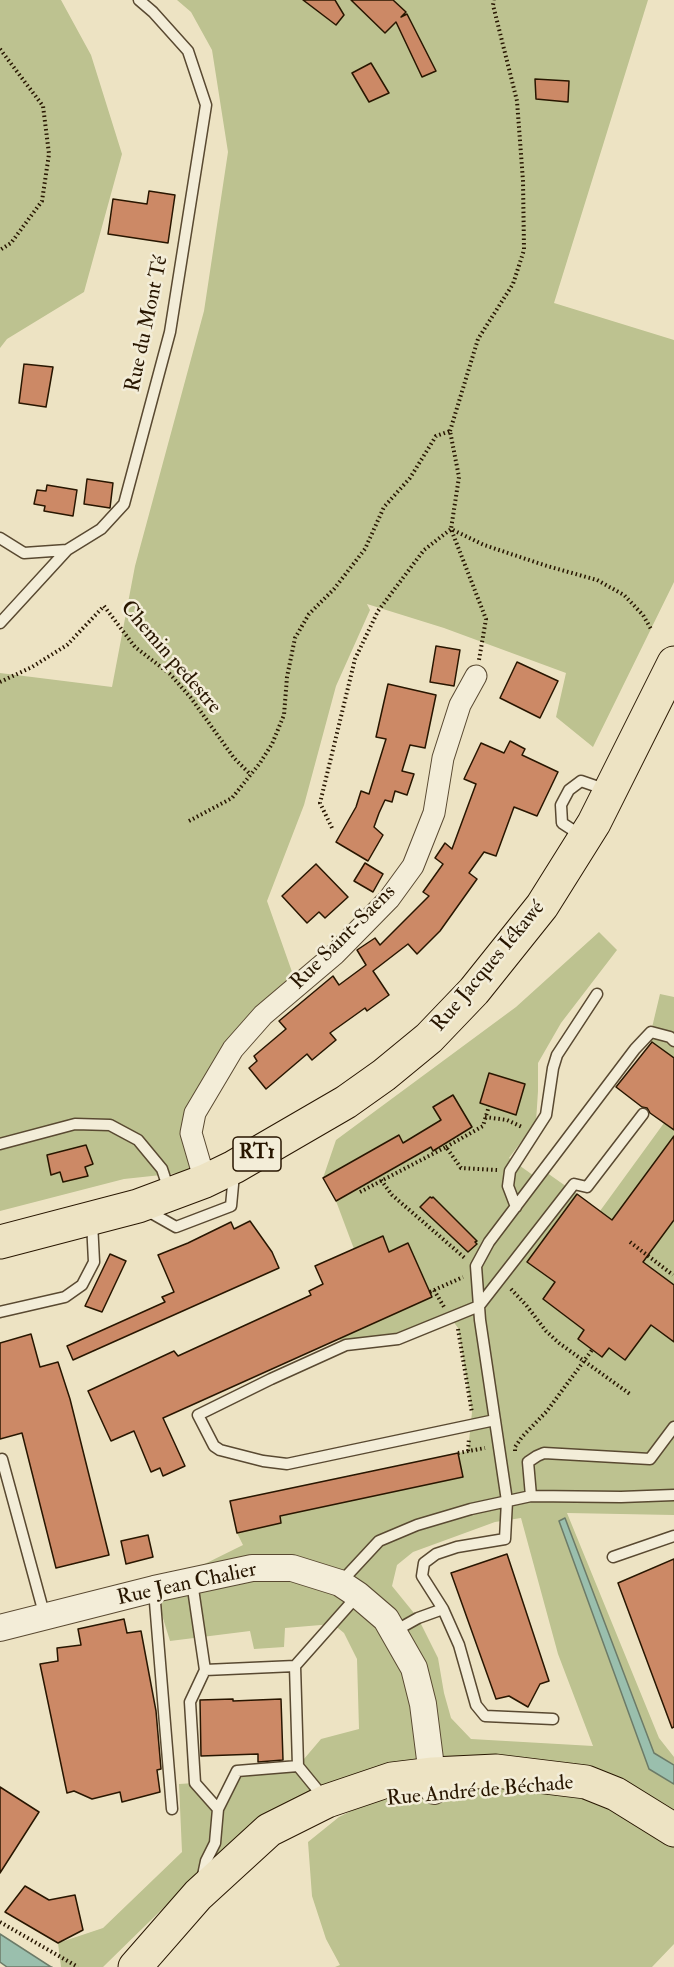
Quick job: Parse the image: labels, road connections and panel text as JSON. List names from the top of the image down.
{
  "streets": {
    "main road": ["Rue Jacques Iékawé", "RT1", "Rue André de Béchade"],
    "street": ["Rue Saint-Saens", "Rue Jean Chalier"],
    "lane": ["Rue du Mont Té"],
    "path": ["Chemin pedestre"]
  },
  "crossings": [
    ["Rue Saint-Saens", "Rue Jacques Iékawé"]
  ]
}
